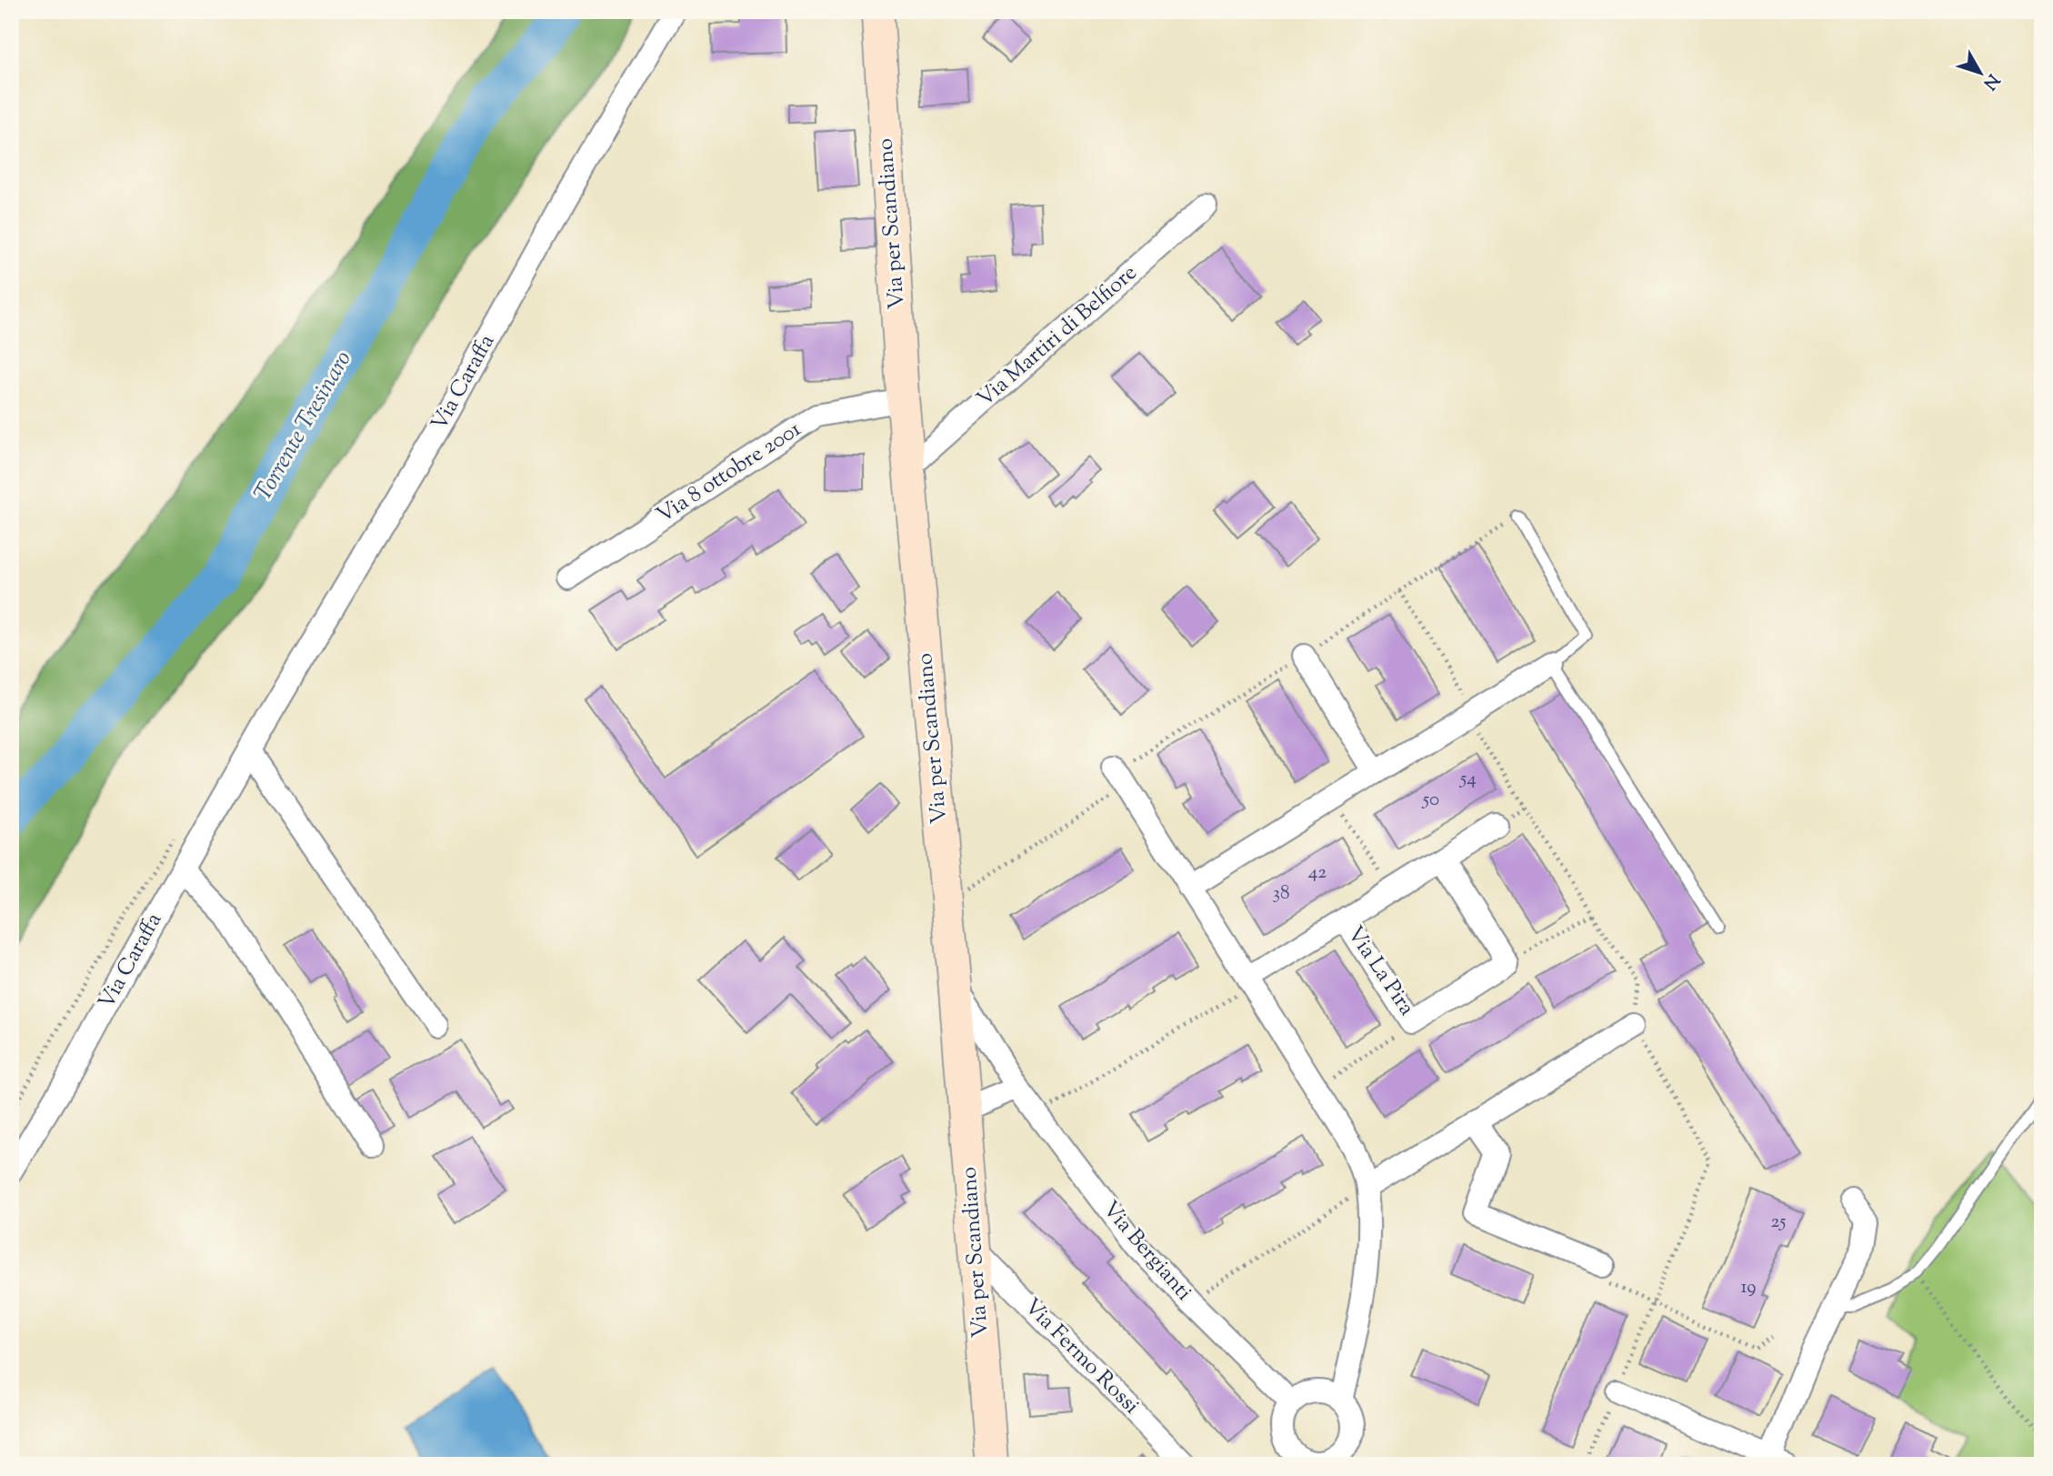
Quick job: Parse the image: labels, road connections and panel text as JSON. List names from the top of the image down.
{
  "streets": {
    "street": [
      "Via per Scandiano",
      "Via Martiri di Belfiore",
      "Via Caraffa",
      "Via 8 ottobre 2001",
      "Via La Pira",
      "Via Bergianti",
      "Via Fermo Rossi"
    ]
  },
  "crossings": [
    ["Via per Scandiano", "Via Martiri di Belfiore"],
    ["Via per Scandiano", "Via 8 ottobre 2001"],
    ["Via per Scandiano", "Via Bergianti"],
    ["Via per Scandiano", "Via Fermo Rossi"]
  ],
  "water": ["Torrente Tresinaro"],
  "house_numbers": [
    "54",
    "50",
    "42",
    "38",
    "25",
    "19"
  ],
  "north": "bottom right"
}
